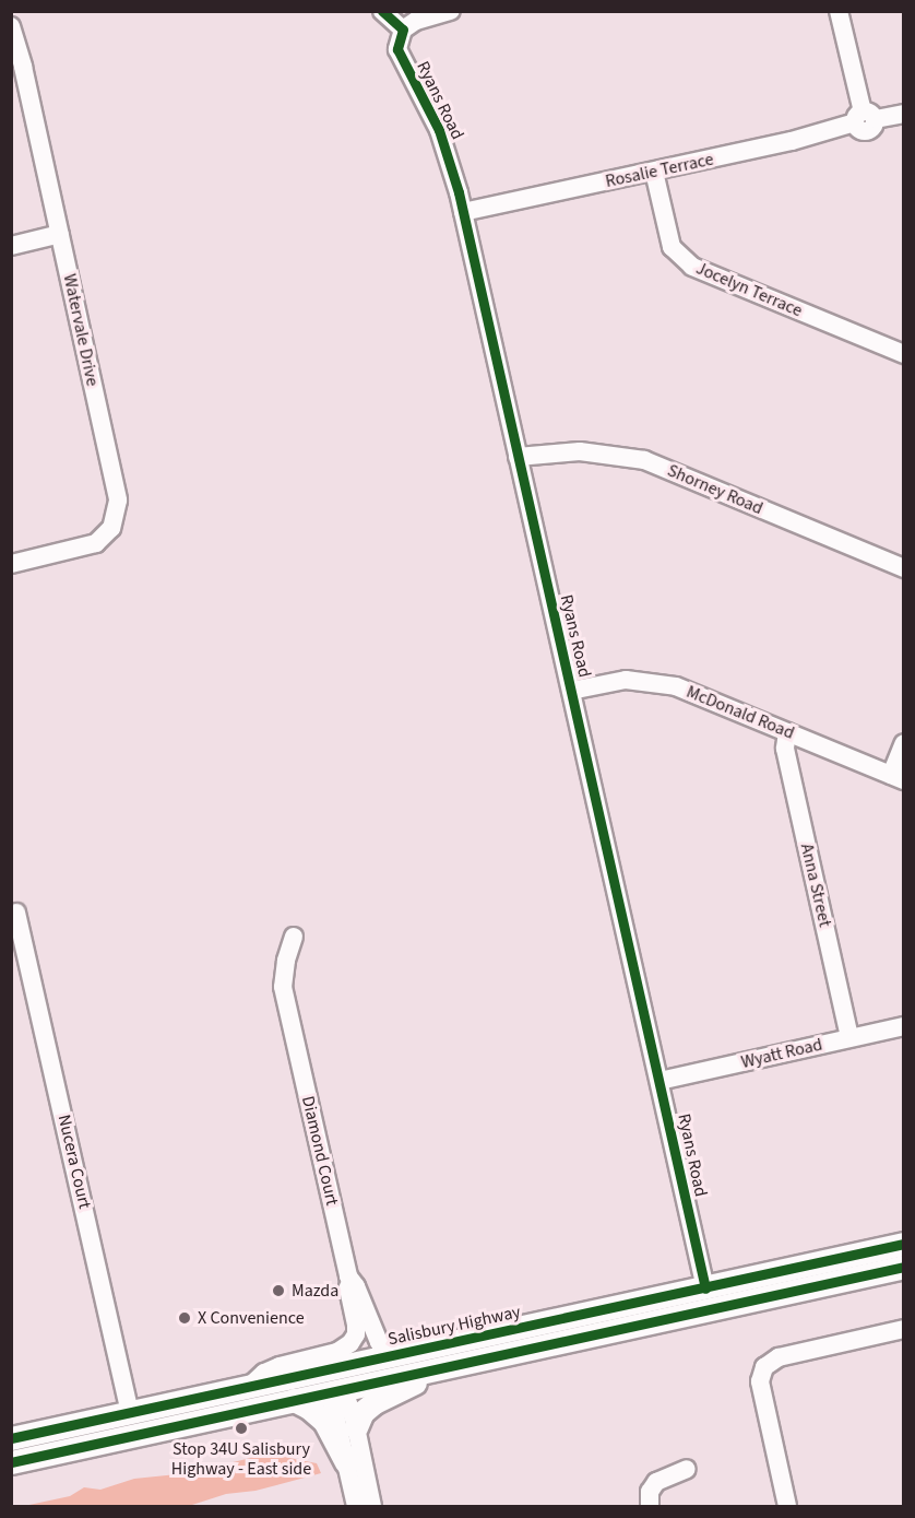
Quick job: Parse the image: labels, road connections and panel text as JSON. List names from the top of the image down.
{
  "streets": {
    "main road": ["Salisbury Highway"],
    "street": [
      "Ryans Road",
      "Rosalie Terrace",
      "Jocelyn Terrace",
      "Watervale Drive",
      "Shorney Road",
      "McDonald Road",
      "Anna Street",
      "Wyatt Road",
      "Diamond Court",
      "Nucera Court"
    ]
  },
  "crossings": [
    ["Ryans Road", "Rosalie Terrace"],
    ["Ryans Road", "Shorney Road"],
    ["Ryans Road", "McDonald Road"],
    ["Ryans Road", "Wyatt Road"],
    ["Ryans Road", "Salisbury Highway"],
    ["Rosalie Terrace", "Jocelyn Terrace"],
    ["McDonald Road", "Anna Street"],
    ["Anna Street", "Wyatt Road"],
    ["Diamond Court", "Salisbury Highway"],
    ["Nucera Court", "Salisbury Highway"]
  ],
  "places": ["Mazda", "X Convenience", "Stop 34U Salisbury Highway - East side"]
}
